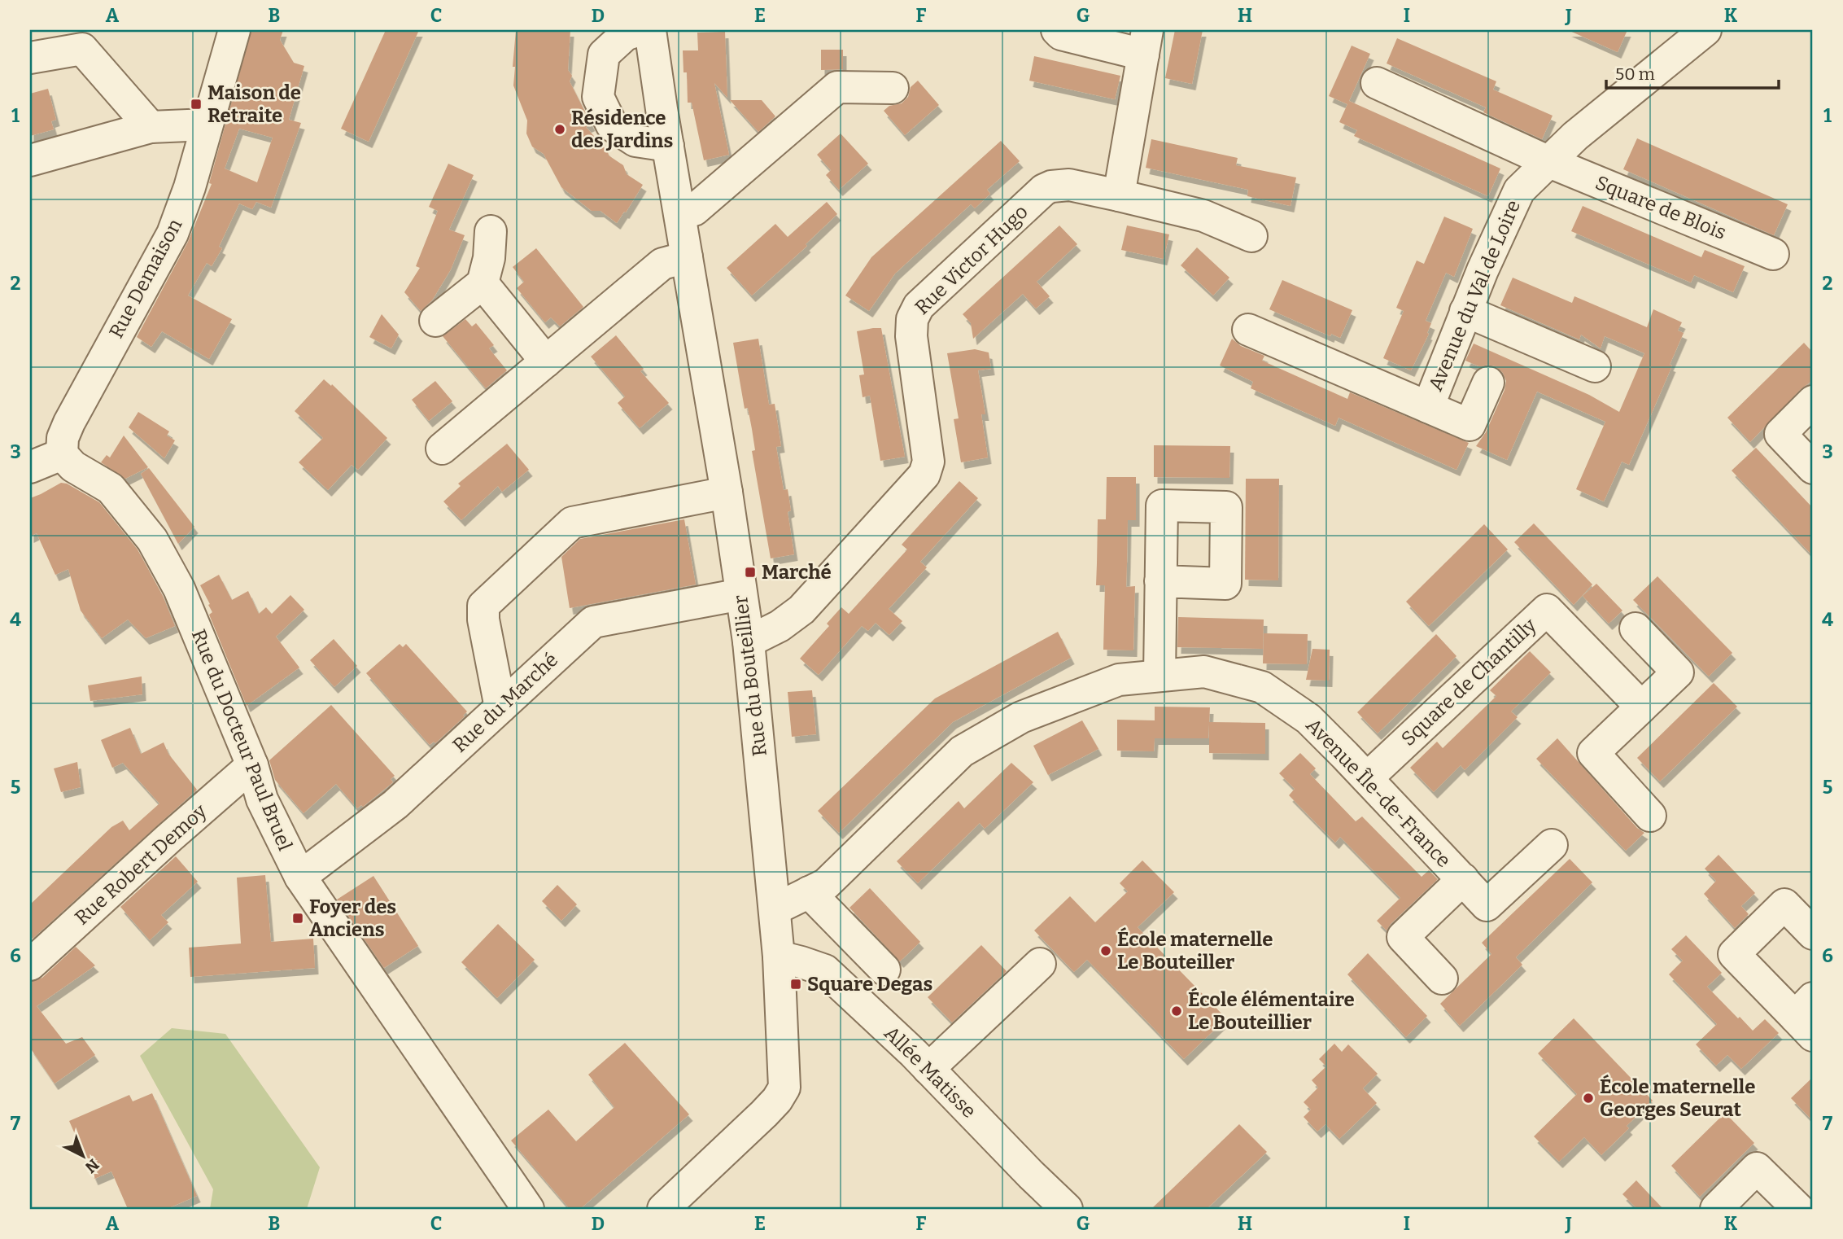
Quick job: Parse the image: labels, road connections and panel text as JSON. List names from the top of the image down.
{
  "streets": {
    "street": [
      "Square de Blois",
      "Rue Victor Hugo",
      "Rue Demaison",
      "Avenue du Val de Loire",
      "Rue du Bouteillier",
      "Square de Chantilly",
      "Rue du Marché",
      "Rue du Docteur Paul Bruel",
      "Avenue Île-de-France",
      "Rue Robert Demoy",
      "Allée Matisse"
    ]
  },
  "crossings": [
    ["Square de Blois", "Avenue du Val de Loire"],
    ["Rue Victor Hugo", "Rue du Bouteillier"],
    ["Rue Demaison", "Rue du Docteur Paul Bruel"],
    ["Rue du Bouteillier", "Rue du Marché"],
    ["Rue du Bouteillier", "Avenue Île-de-France"],
    ["Rue du Bouteillier", "Allée Matisse"],
    ["Square de Chantilly", "Avenue Île-de-France"],
    ["Rue du Marché", "Rue du Docteur Paul Bruel"],
    ["Rue du Docteur Paul Bruel", "Rue Robert Demoy"]
  ],
  "places": {
    "transit": [
      "Maison de Retraite",
      "Marché",
      "Foyer des Anciens",
      "Square Degas"
    ],
    "other": [
      "Résidence des Jardins",
      "École maternelle Le Bouteiller",
      "École élémentaire Le Bouteillier",
      "École maternelle Georges Seurat"
    ]
  },
  "scale_bar": "50 m",
  "north": "bottom right",
  "grid": {
    "columns": [
      "A",
      "B",
      "C",
      "D",
      "E",
      "F",
      "G",
      "H",
      "I",
      "J",
      "K"
    ],
    "rows": [
      "1",
      "2",
      "3",
      "4",
      "5",
      "6",
      "7"
    ]
  }
}
